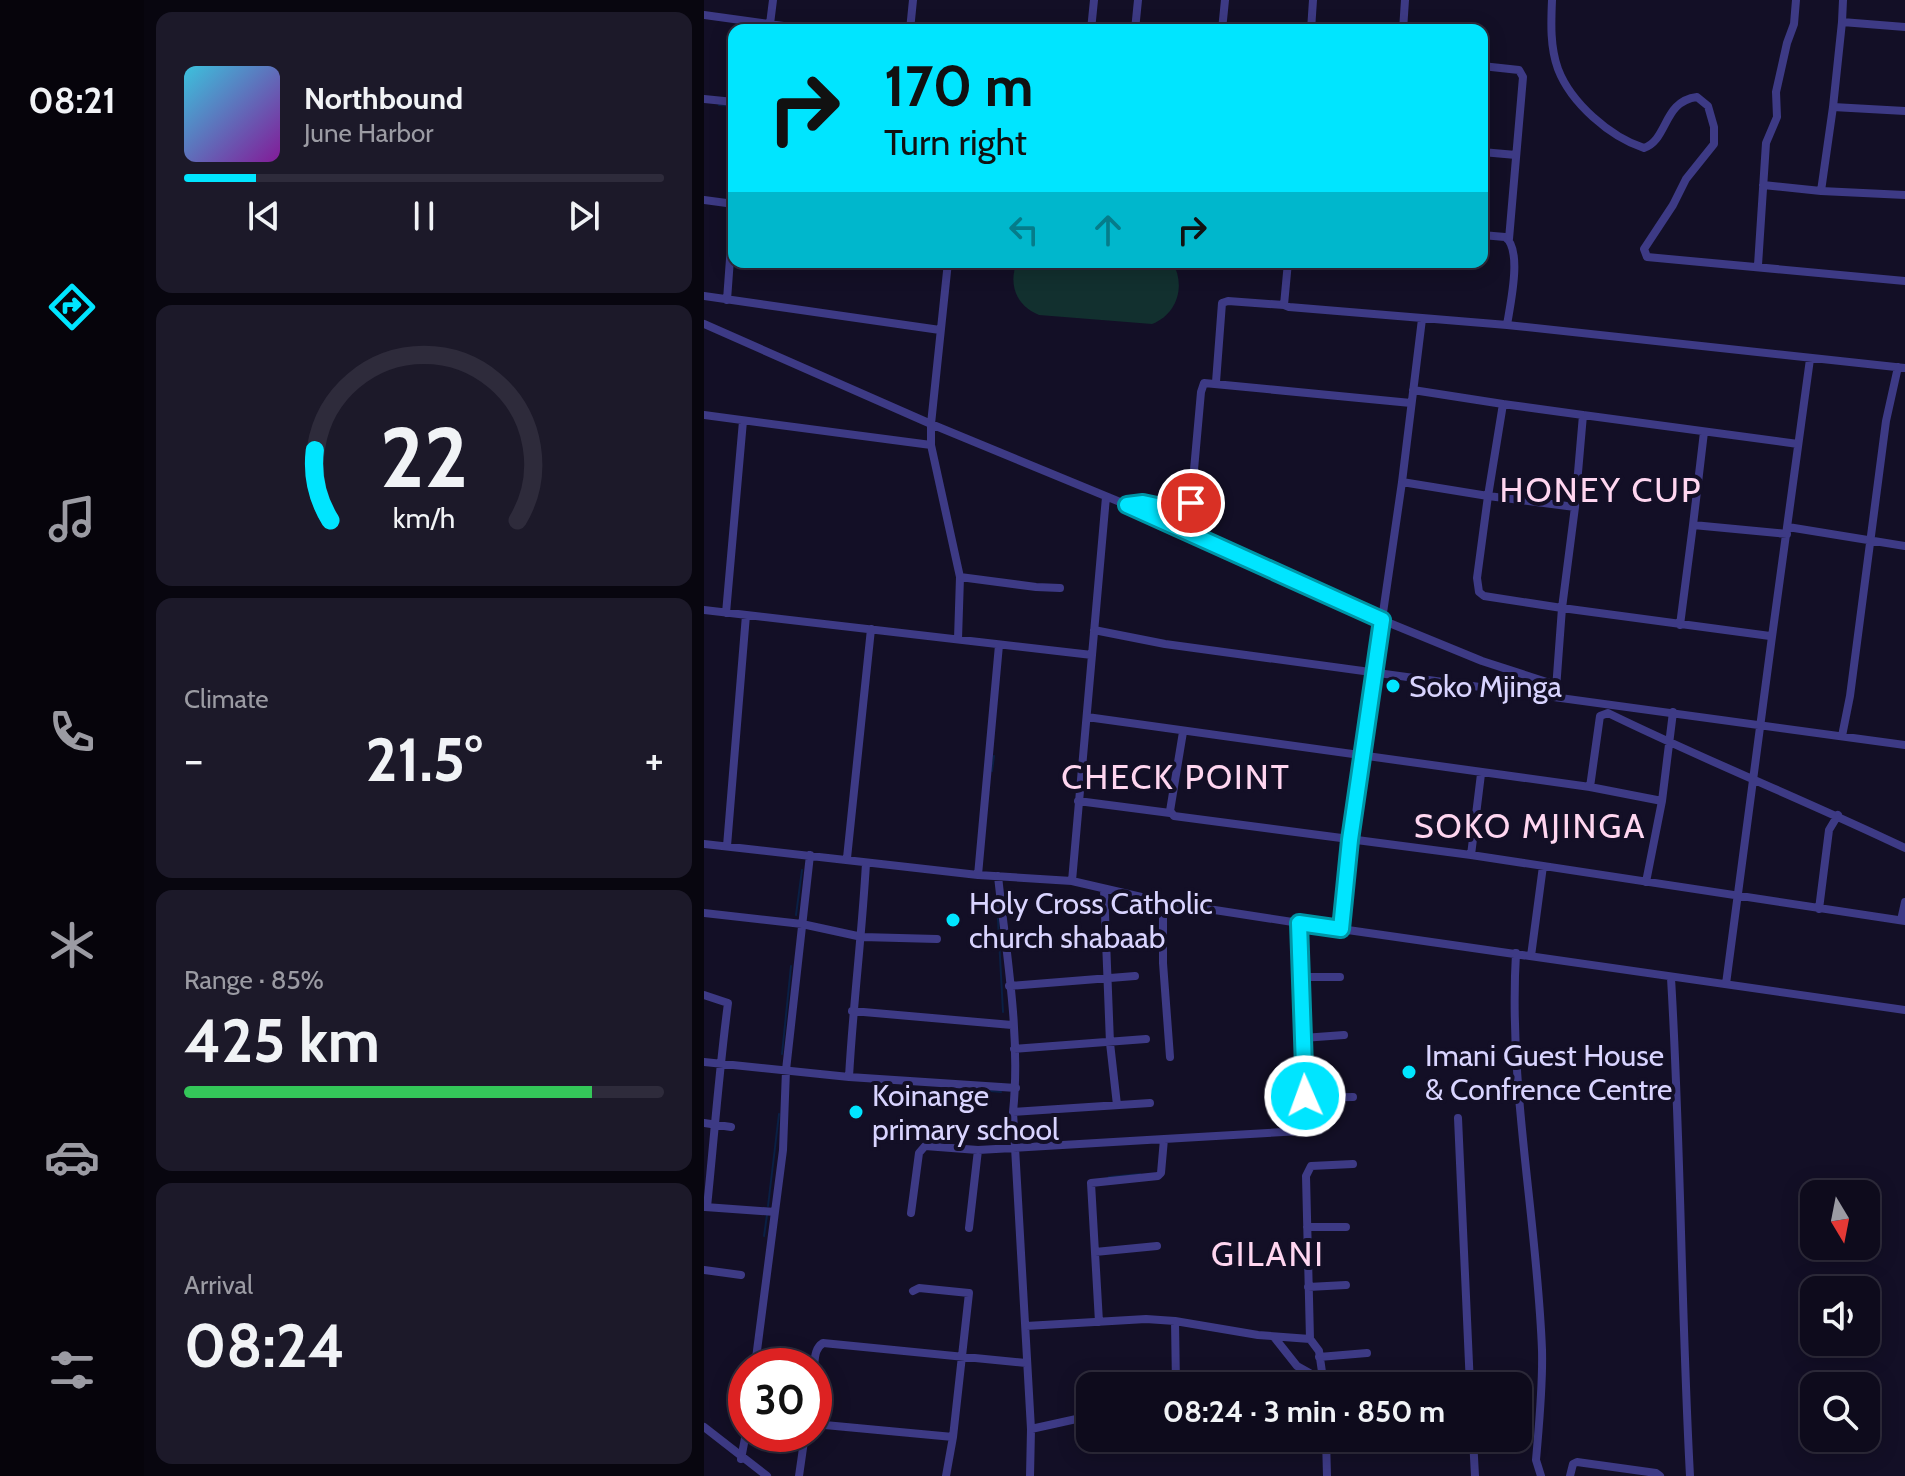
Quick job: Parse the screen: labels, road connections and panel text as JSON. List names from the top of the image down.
{
  "districts": [
    "HONEY CUP",
    "CHECK POINT",
    "SOKO MJINGA",
    "GILANI"
  ],
  "places": [
    "Soko Mjinga",
    "Holy Cross Catholic church shabaab",
    "Imani Guest House & Confrence Centre",
    "Koinange primary school"
  ],
  "north": "bottom",
  "page": {
    "tabs": "08:21",
    "turn": ["170 m", "Turn right"],
    "song": ["Northbound", "June Harbor"],
    "tile": [
      "Climate",
      ["Range · 85%", "425 km"],
      ["Arrival", "08:24"]
    ],
    "heat": ["−", "21.5°", "+"],
    "limit": "30",
    "trip": "08:24 · 3 min · 850 m",
    "gauge": ["22", "km/h"]
  }
}
